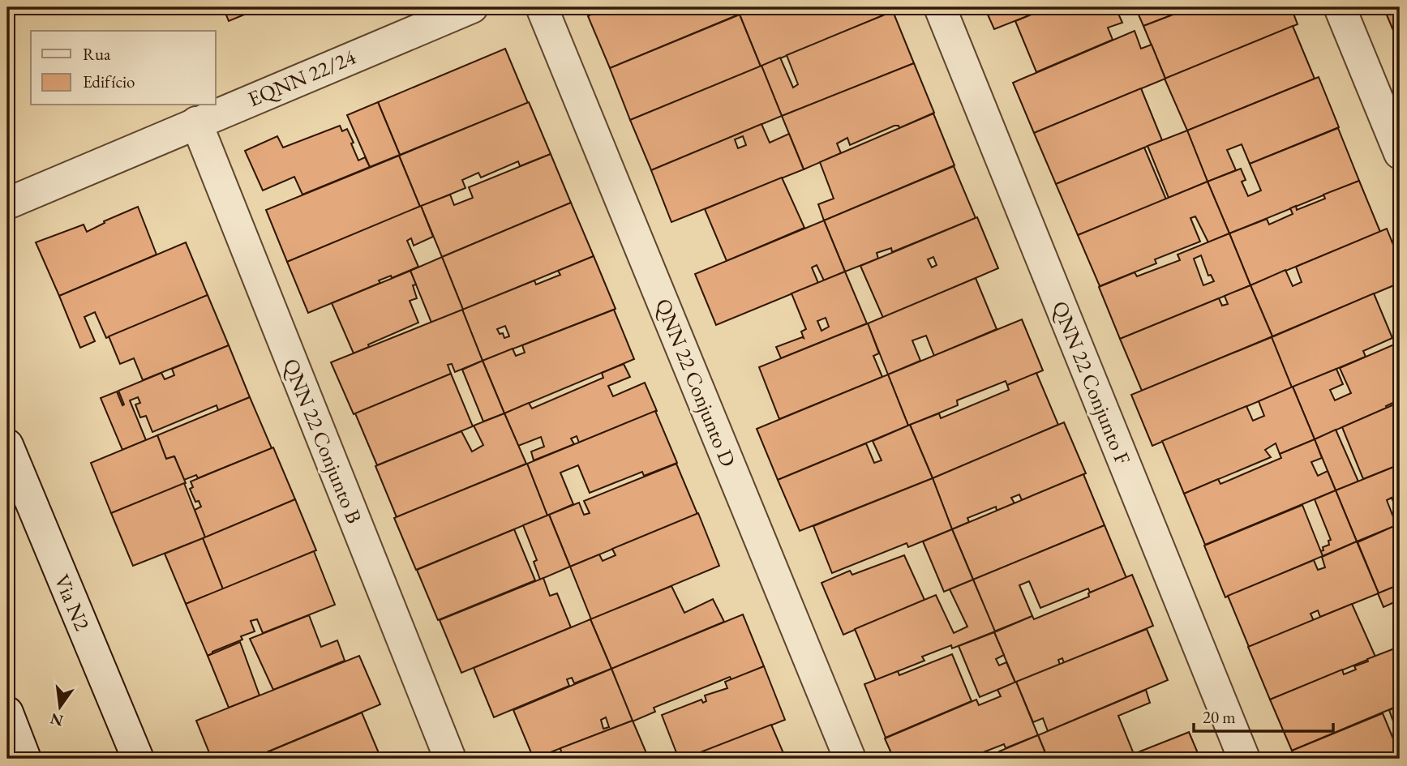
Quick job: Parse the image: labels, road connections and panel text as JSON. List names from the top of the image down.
{
  "streets": {
    "street": [
      "EQNN 22/24",
      "QNN 22 Conjunto D",
      "QNN 22 Conjunto F",
      "QNN 22 Conjunto B",
      "Via N2"
    ]
  },
  "crossings": [
    ["EQNN 22/24", "QNN 22 Conjunto B"]
  ],
  "legend": ["Rua", "Edifício"],
  "scale_bar": "20 m",
  "north": "bottom"
}
